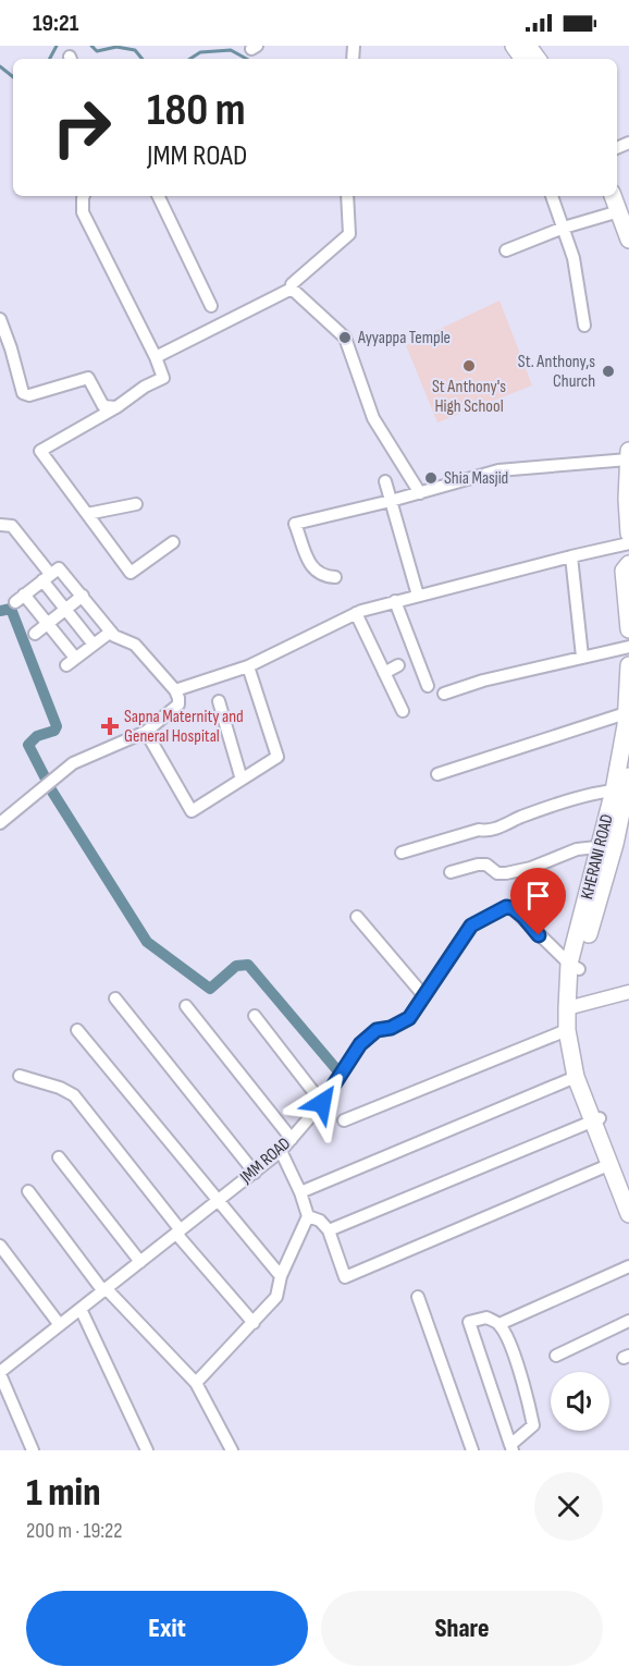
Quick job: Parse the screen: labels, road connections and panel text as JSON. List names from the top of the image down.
{
  "streets": {
    "main road": ["KHERANI ROAD"],
    "street": ["JMM ROAD"]
  },
  "crossings": [
    ["KHERANI ROAD", "JMM ROAD"]
  ],
  "places": {
    "other": [
      "Ayyappa Temple",
      "St Anthony's High School",
      "St. Anthony,s Church",
      "Shia Masjid"
    ],
    "health": ["Sapna Maternity and General Hospital"]
  },
  "page": {
    "status": "19:21",
    "turn": ["180 m", "JMM ROAD"],
    "heading": ["1 min", "200 m · 19:22"],
    "buttons": ["Exit", "Share"]
  }
}
